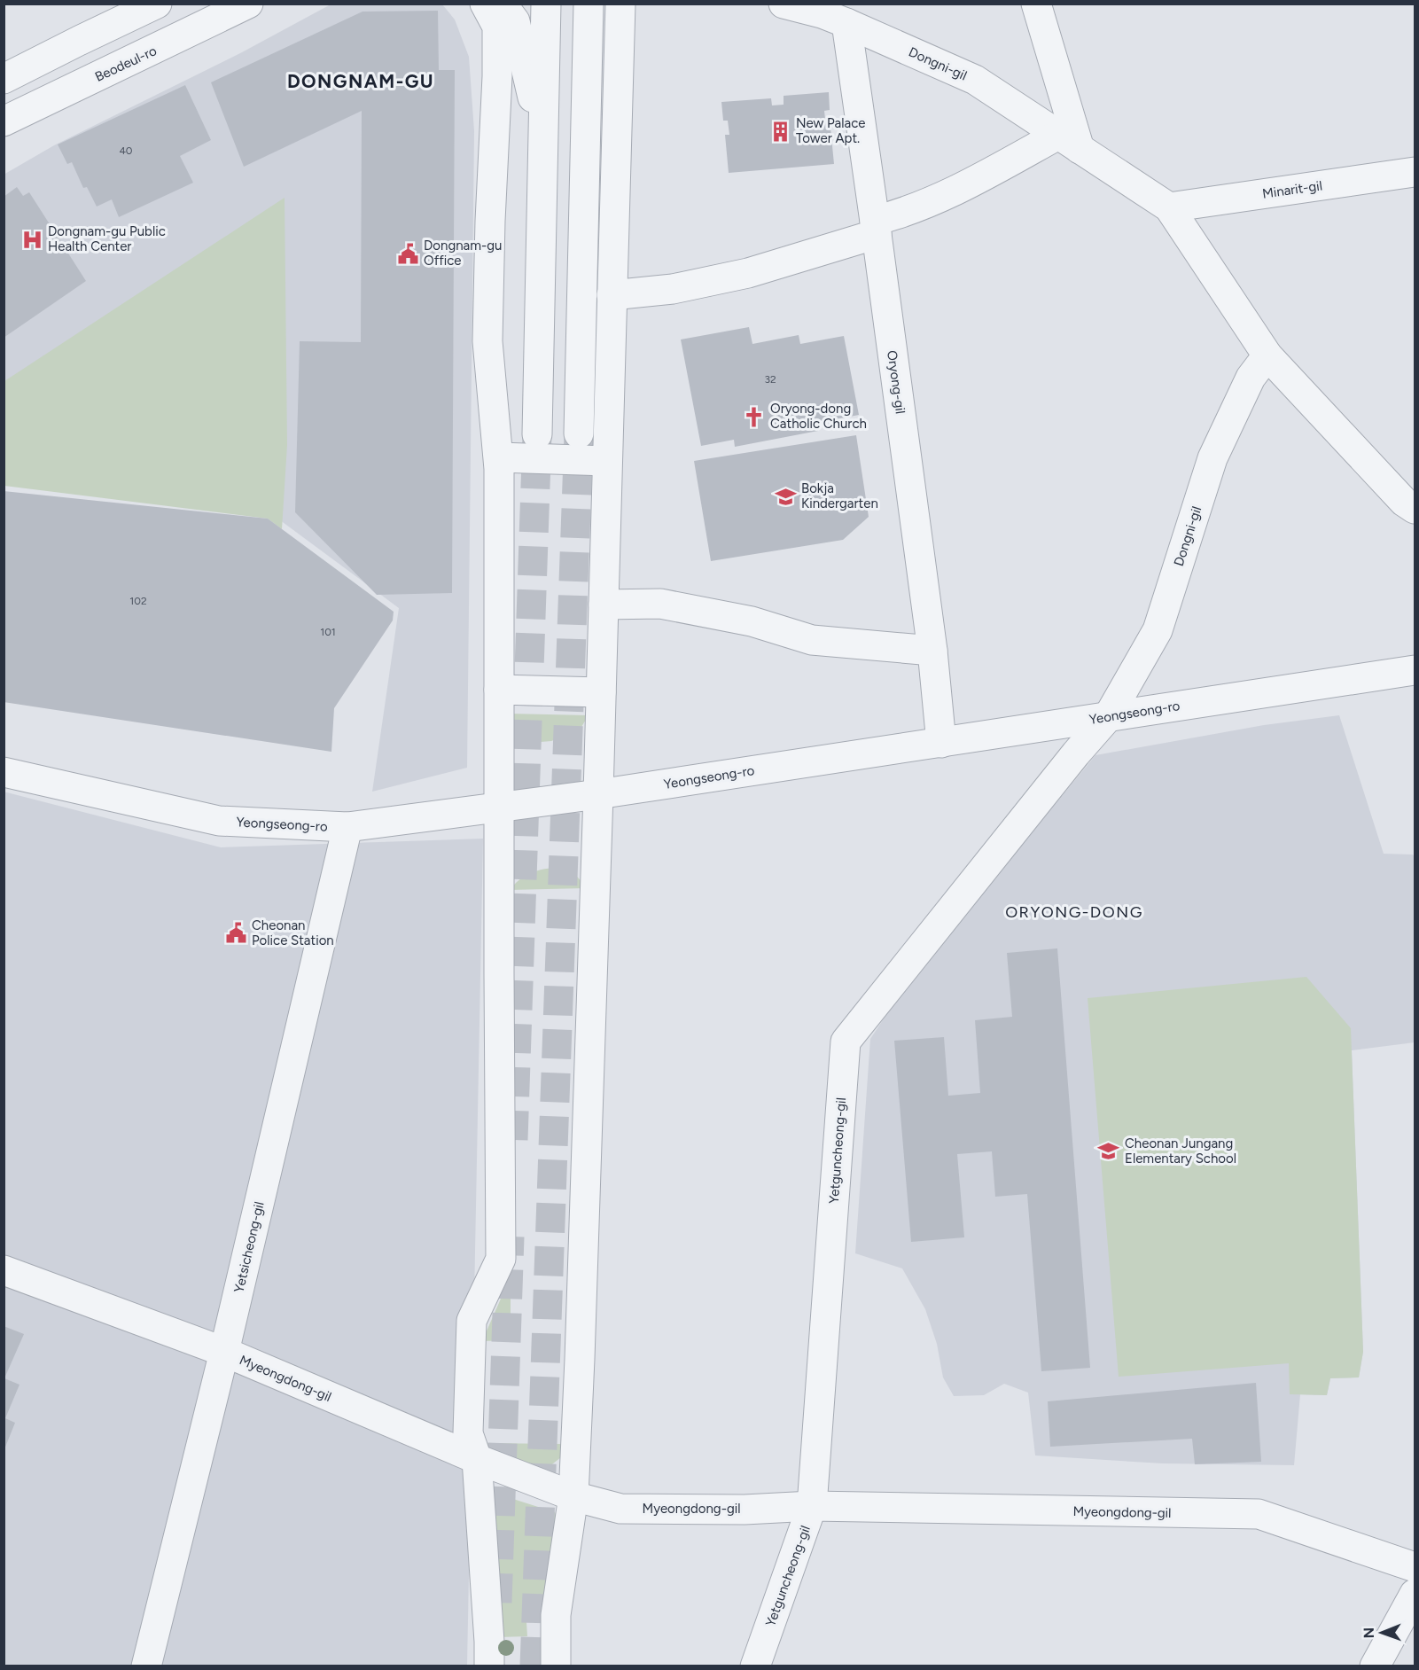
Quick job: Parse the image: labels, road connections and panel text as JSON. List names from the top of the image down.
{
  "streets": {
    "street": [
      "Beodeul-ro",
      "Dongni-gil",
      "Minarit-gil",
      "Oryong-gil",
      "Yeongseong-ro",
      "Yetguncheong-gil",
      "Yetsicheong-gil",
      "Myeongdong-gil"
    ]
  },
  "crossings": [
    ["Dongni-gil", "Minarit-gil"],
    ["Dongni-gil", "Oryong-gil"],
    ["Dongni-gil", "Yeongseong-ro"],
    ["Dongni-gil", "Yetguncheong-gil"],
    ["Oryong-gil", "Yeongseong-ro"],
    ["Yeongseong-ro", "Yetguncheong-gil"],
    ["Yeongseong-ro", "Yetsicheong-gil"],
    ["Yetguncheong-gil", "Myeongdong-gil"],
    ["Yetsicheong-gil", "Myeongdong-gil"]
  ],
  "districts": ["DONGNAM-GU", "ORYONG-DONG"],
  "places": {
    "building": ["New Palace Tower Apt."],
    "hospital": ["Dongnam-gu Public Health Center"],
    "public building": ["Dongnam-gu Office", "Cheonan Police Station"],
    "church": ["Oryong-dong Catholic Church"],
    "school or university": ["Bokja Kindergarten", "Cheonan Jungang Elementary School"]
  },
  "house_numbers": [
    "40",
    "32",
    "102",
    "101"
  ],
  "north": "left"
}
